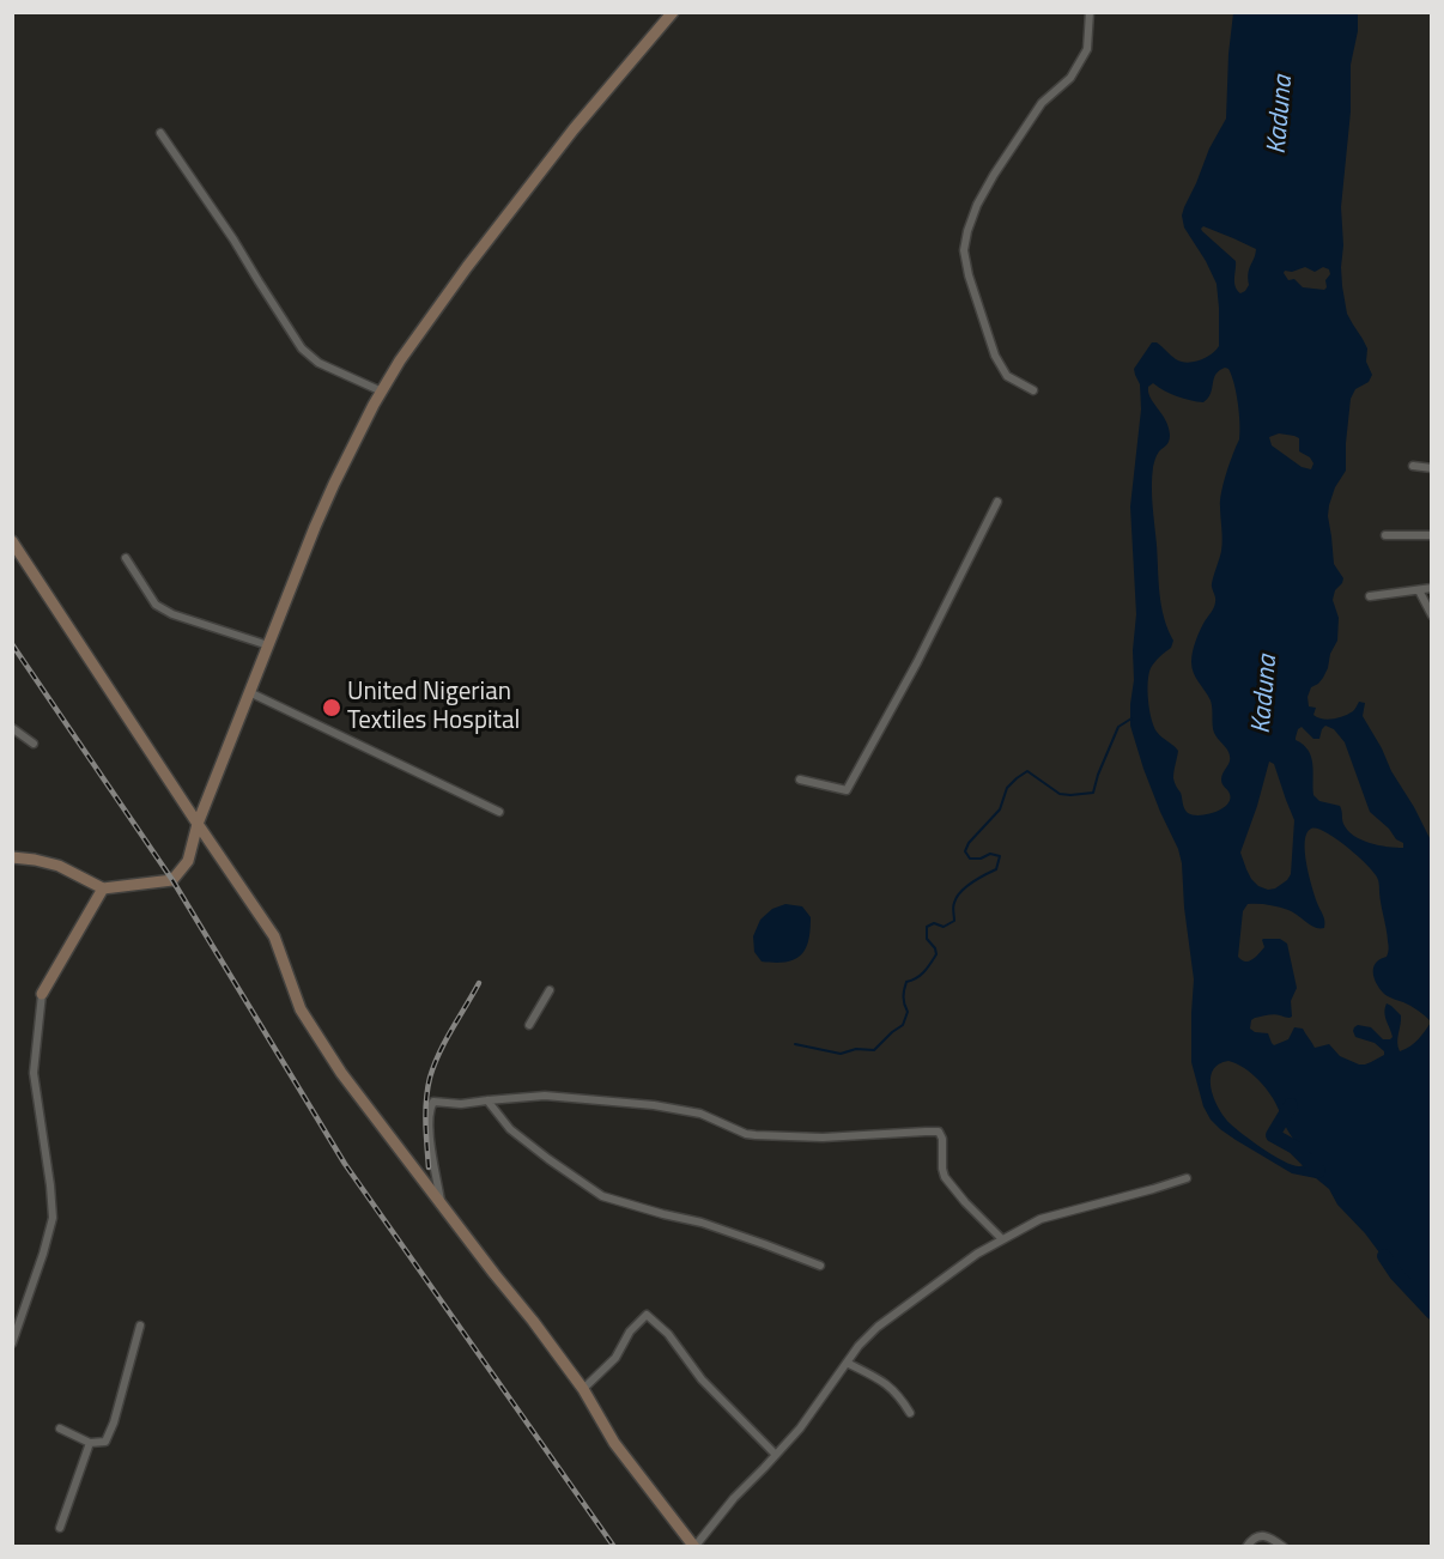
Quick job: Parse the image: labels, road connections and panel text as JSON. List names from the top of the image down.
{
  "water": ["Kaduna"],
  "places": ["United Nigerian Textiles Hospital"]
}
